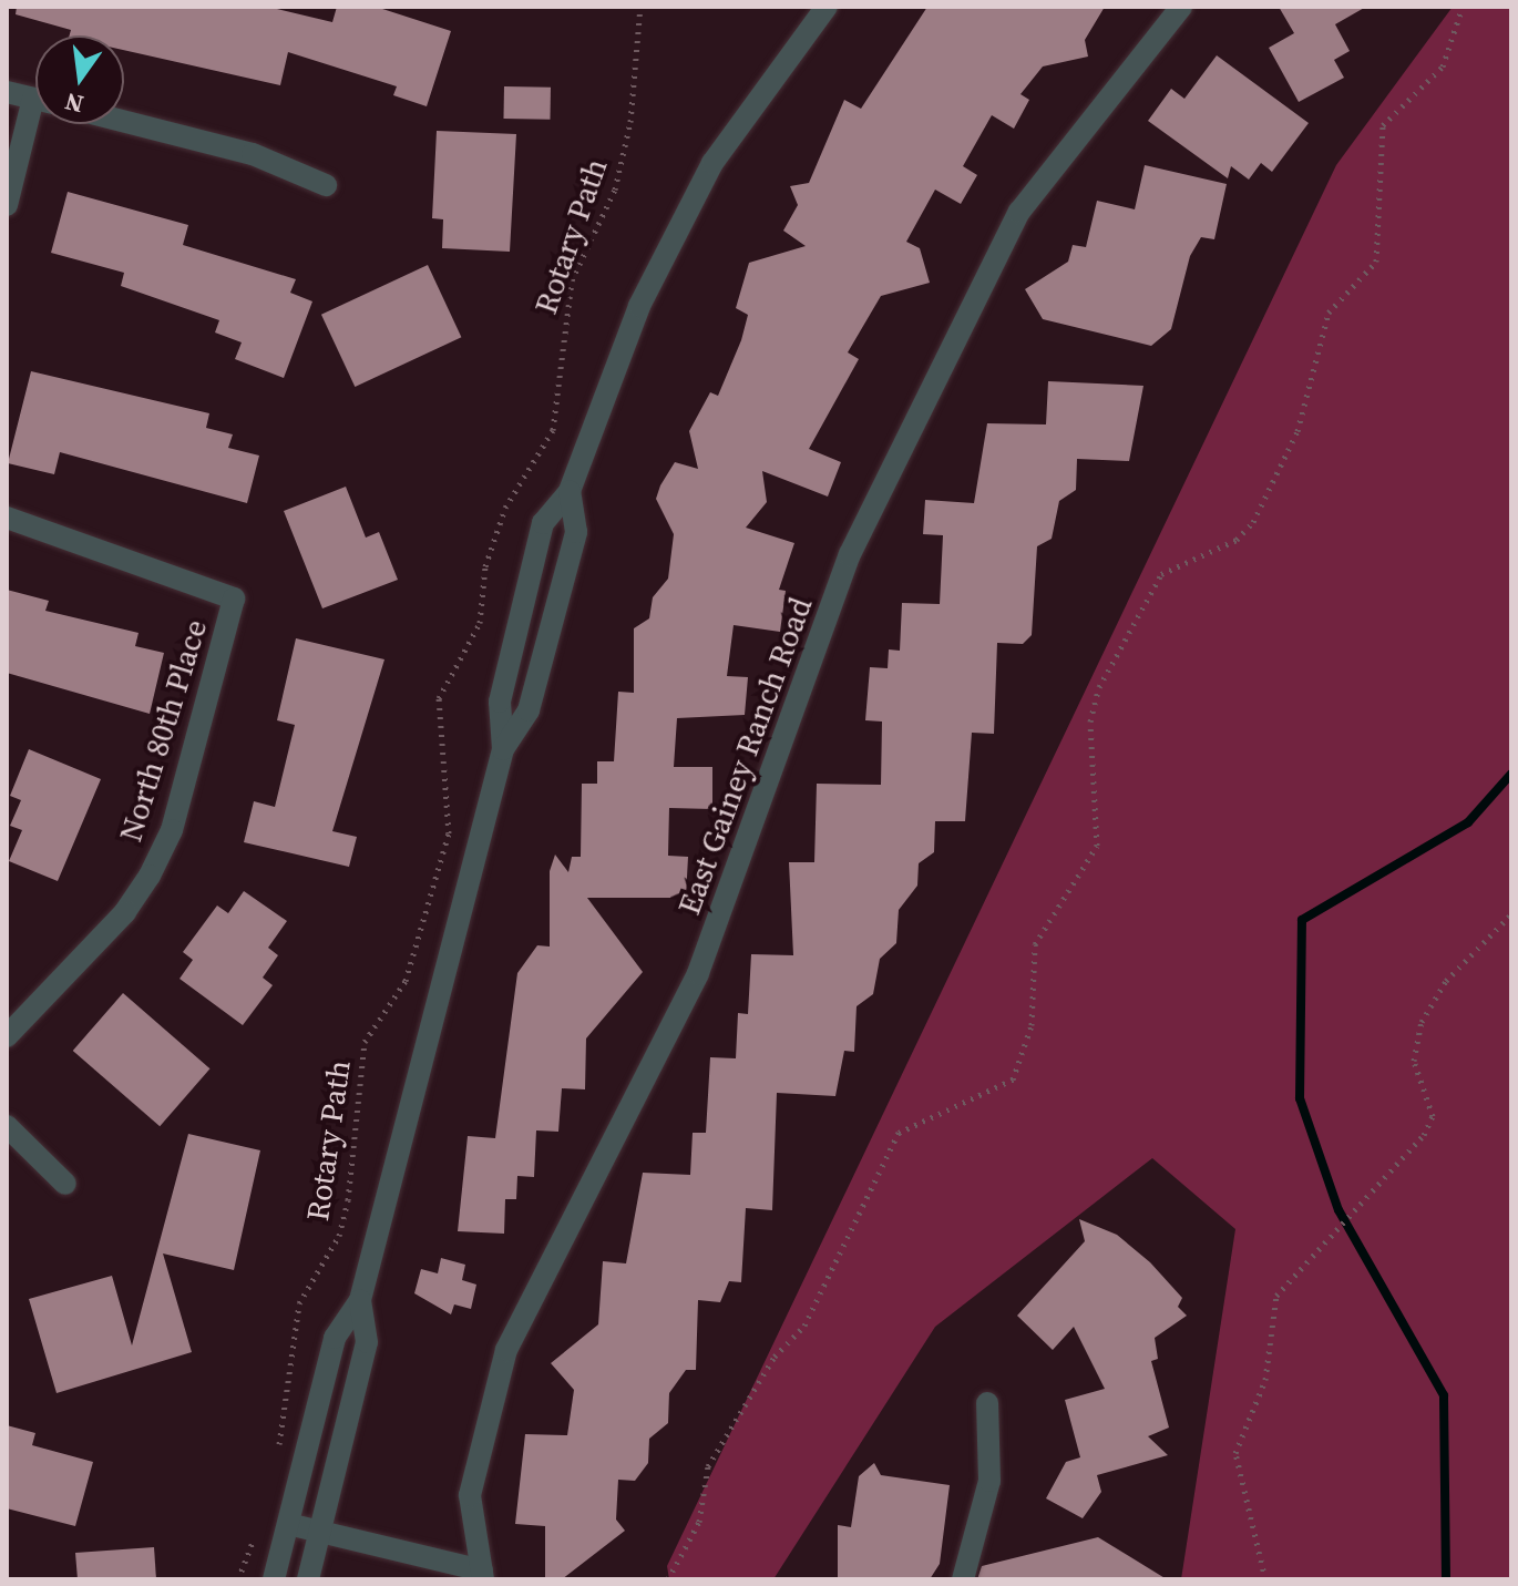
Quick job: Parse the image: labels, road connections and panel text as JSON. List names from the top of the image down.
{
  "streets": {
    "street": ["North 80th Place", "East Gainey Ranch Road"],
    "path": ["Rotary Path"]
  },
  "north": "bottom"
}
